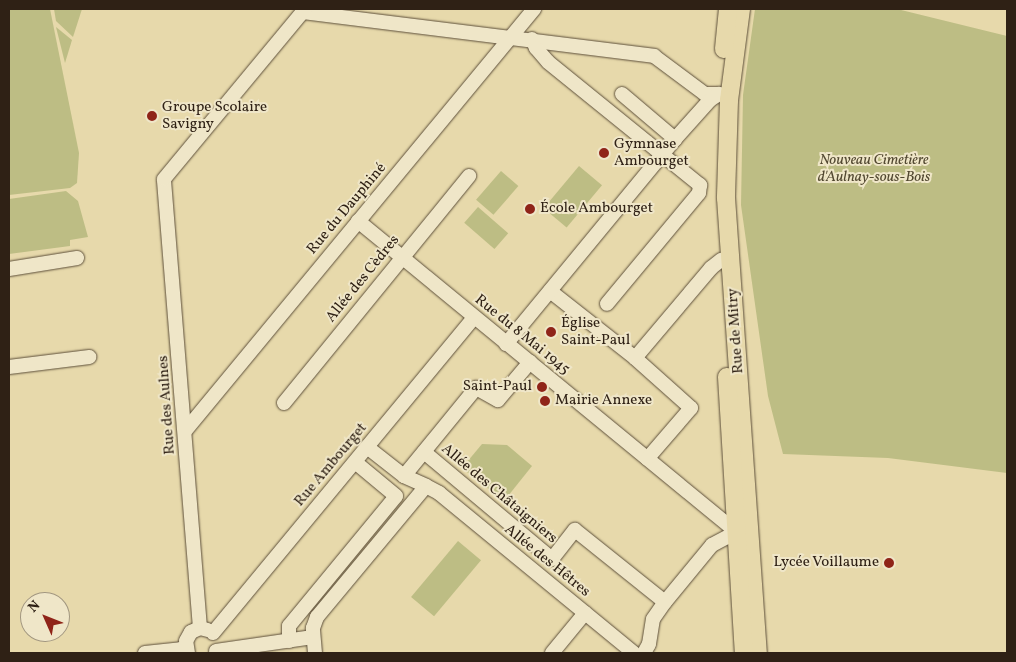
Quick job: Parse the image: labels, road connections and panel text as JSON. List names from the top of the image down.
{
  "streets": {
    "main road": ["Rue de Mitry"],
    "street": [
      "Rue du Dauphiné",
      "Allée des Cèdres",
      "Rue du 8 Mai 1945",
      "Rue des Aulnes",
      "Rue Ambourget",
      "Allée des Châtaigniers",
      "Allée des Hêtres"
    ]
  },
  "crossings": [
    ["Rue du Dauphiné", "Rue du 8 Mai 1945"],
    ["Rue du Dauphiné", "Rue des Aulnes"],
    ["Allée des Cèdres", "Rue du 8 Mai 1945"],
    ["Rue de Mitry", "Rue du 8 Mai 1945"],
    ["Rue du 8 Mai 1945", "Rue Ambourget"],
    ["Rue des Aulnes", "Rue Ambourget"],
    ["Rue Ambourget", "Allée des Hêtres"]
  ],
  "parks": ["Nouveau Cimetière d'Aulnay-sous-Bois"],
  "places": [
    "Groupe Scolaire Savigny",
    "Gymnase Ambourget",
    "École Ambourget",
    "Église Saint-Paul",
    "Saint-Paul",
    "Mairie Annexe",
    "Lycée Voillaume"
  ],
  "north": "top left"
}
